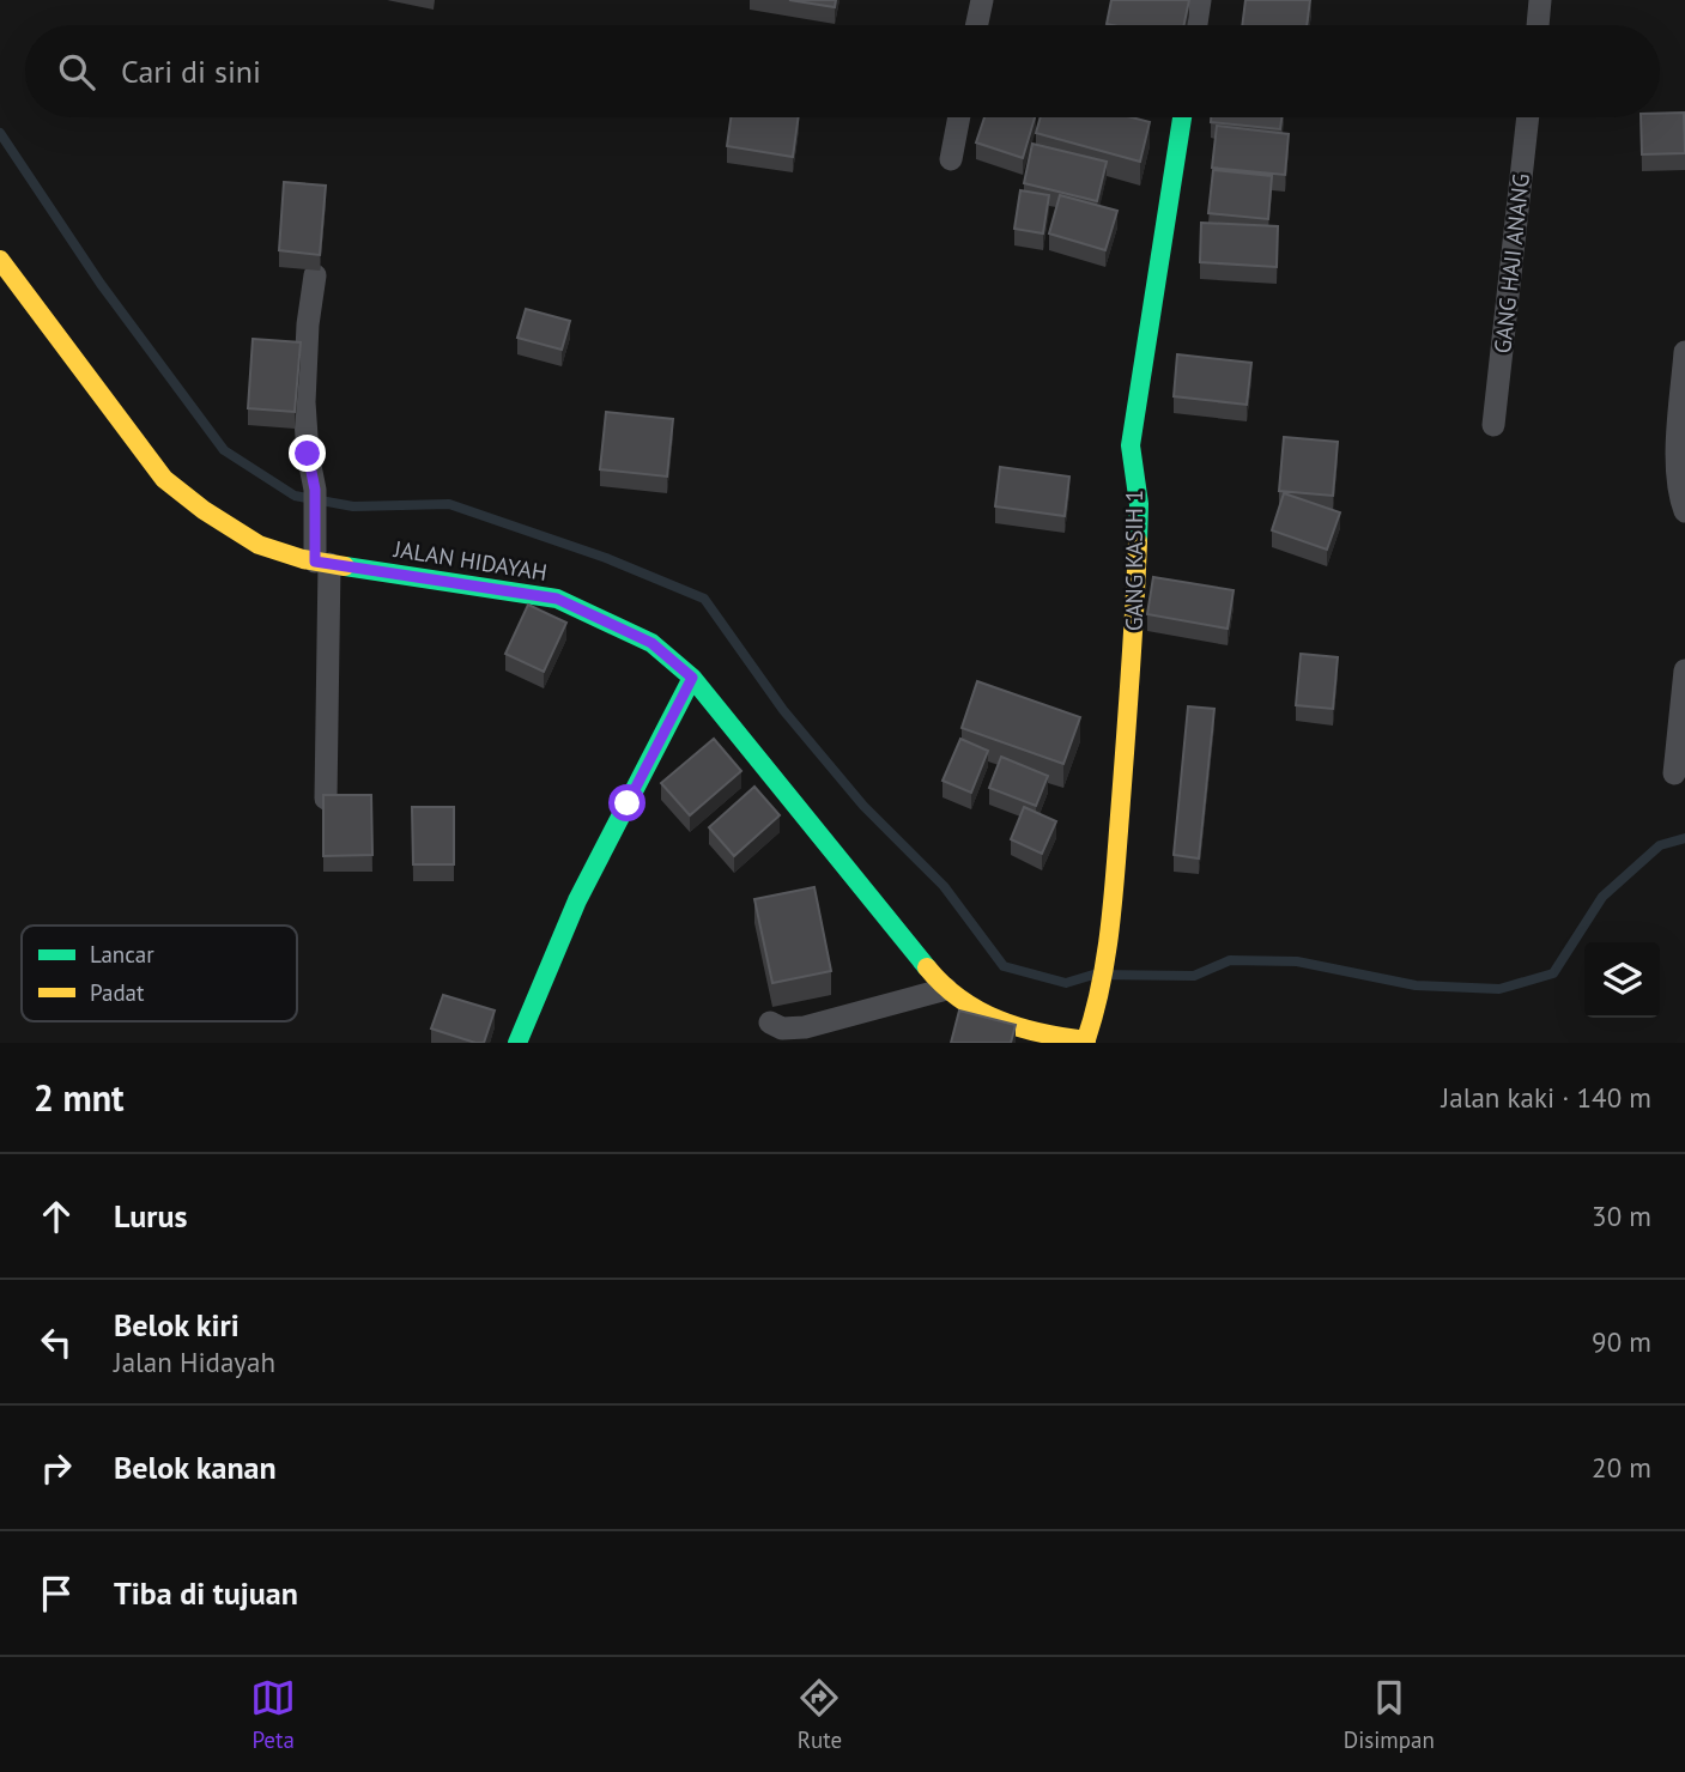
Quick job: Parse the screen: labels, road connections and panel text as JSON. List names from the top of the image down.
{
  "streets": {
    "street": ["GANG HAJI ANANG", "JALAN HIDAYAH", "GANG KASIH 1"]
  },
  "crossings": [
    ["JALAN HIDAYAH", "GANG KASIH 1"]
  ],
  "legend": ["Lancar", "Padat"],
  "page": {
    "search": "Cari di sini",
    "heading": ["2 mnt", "Jalan kaki · 140 m"],
    "list": [
      ["Lurus", "30 m"],
      ["Belok kiri", "Jalan Hidayah", "90 m"],
      ["Belok kanan", "20 m"],
      "Tiba di tujuan"
    ],
    "nav": ["Peta", "Rute", "Disimpan"]
  }
}
